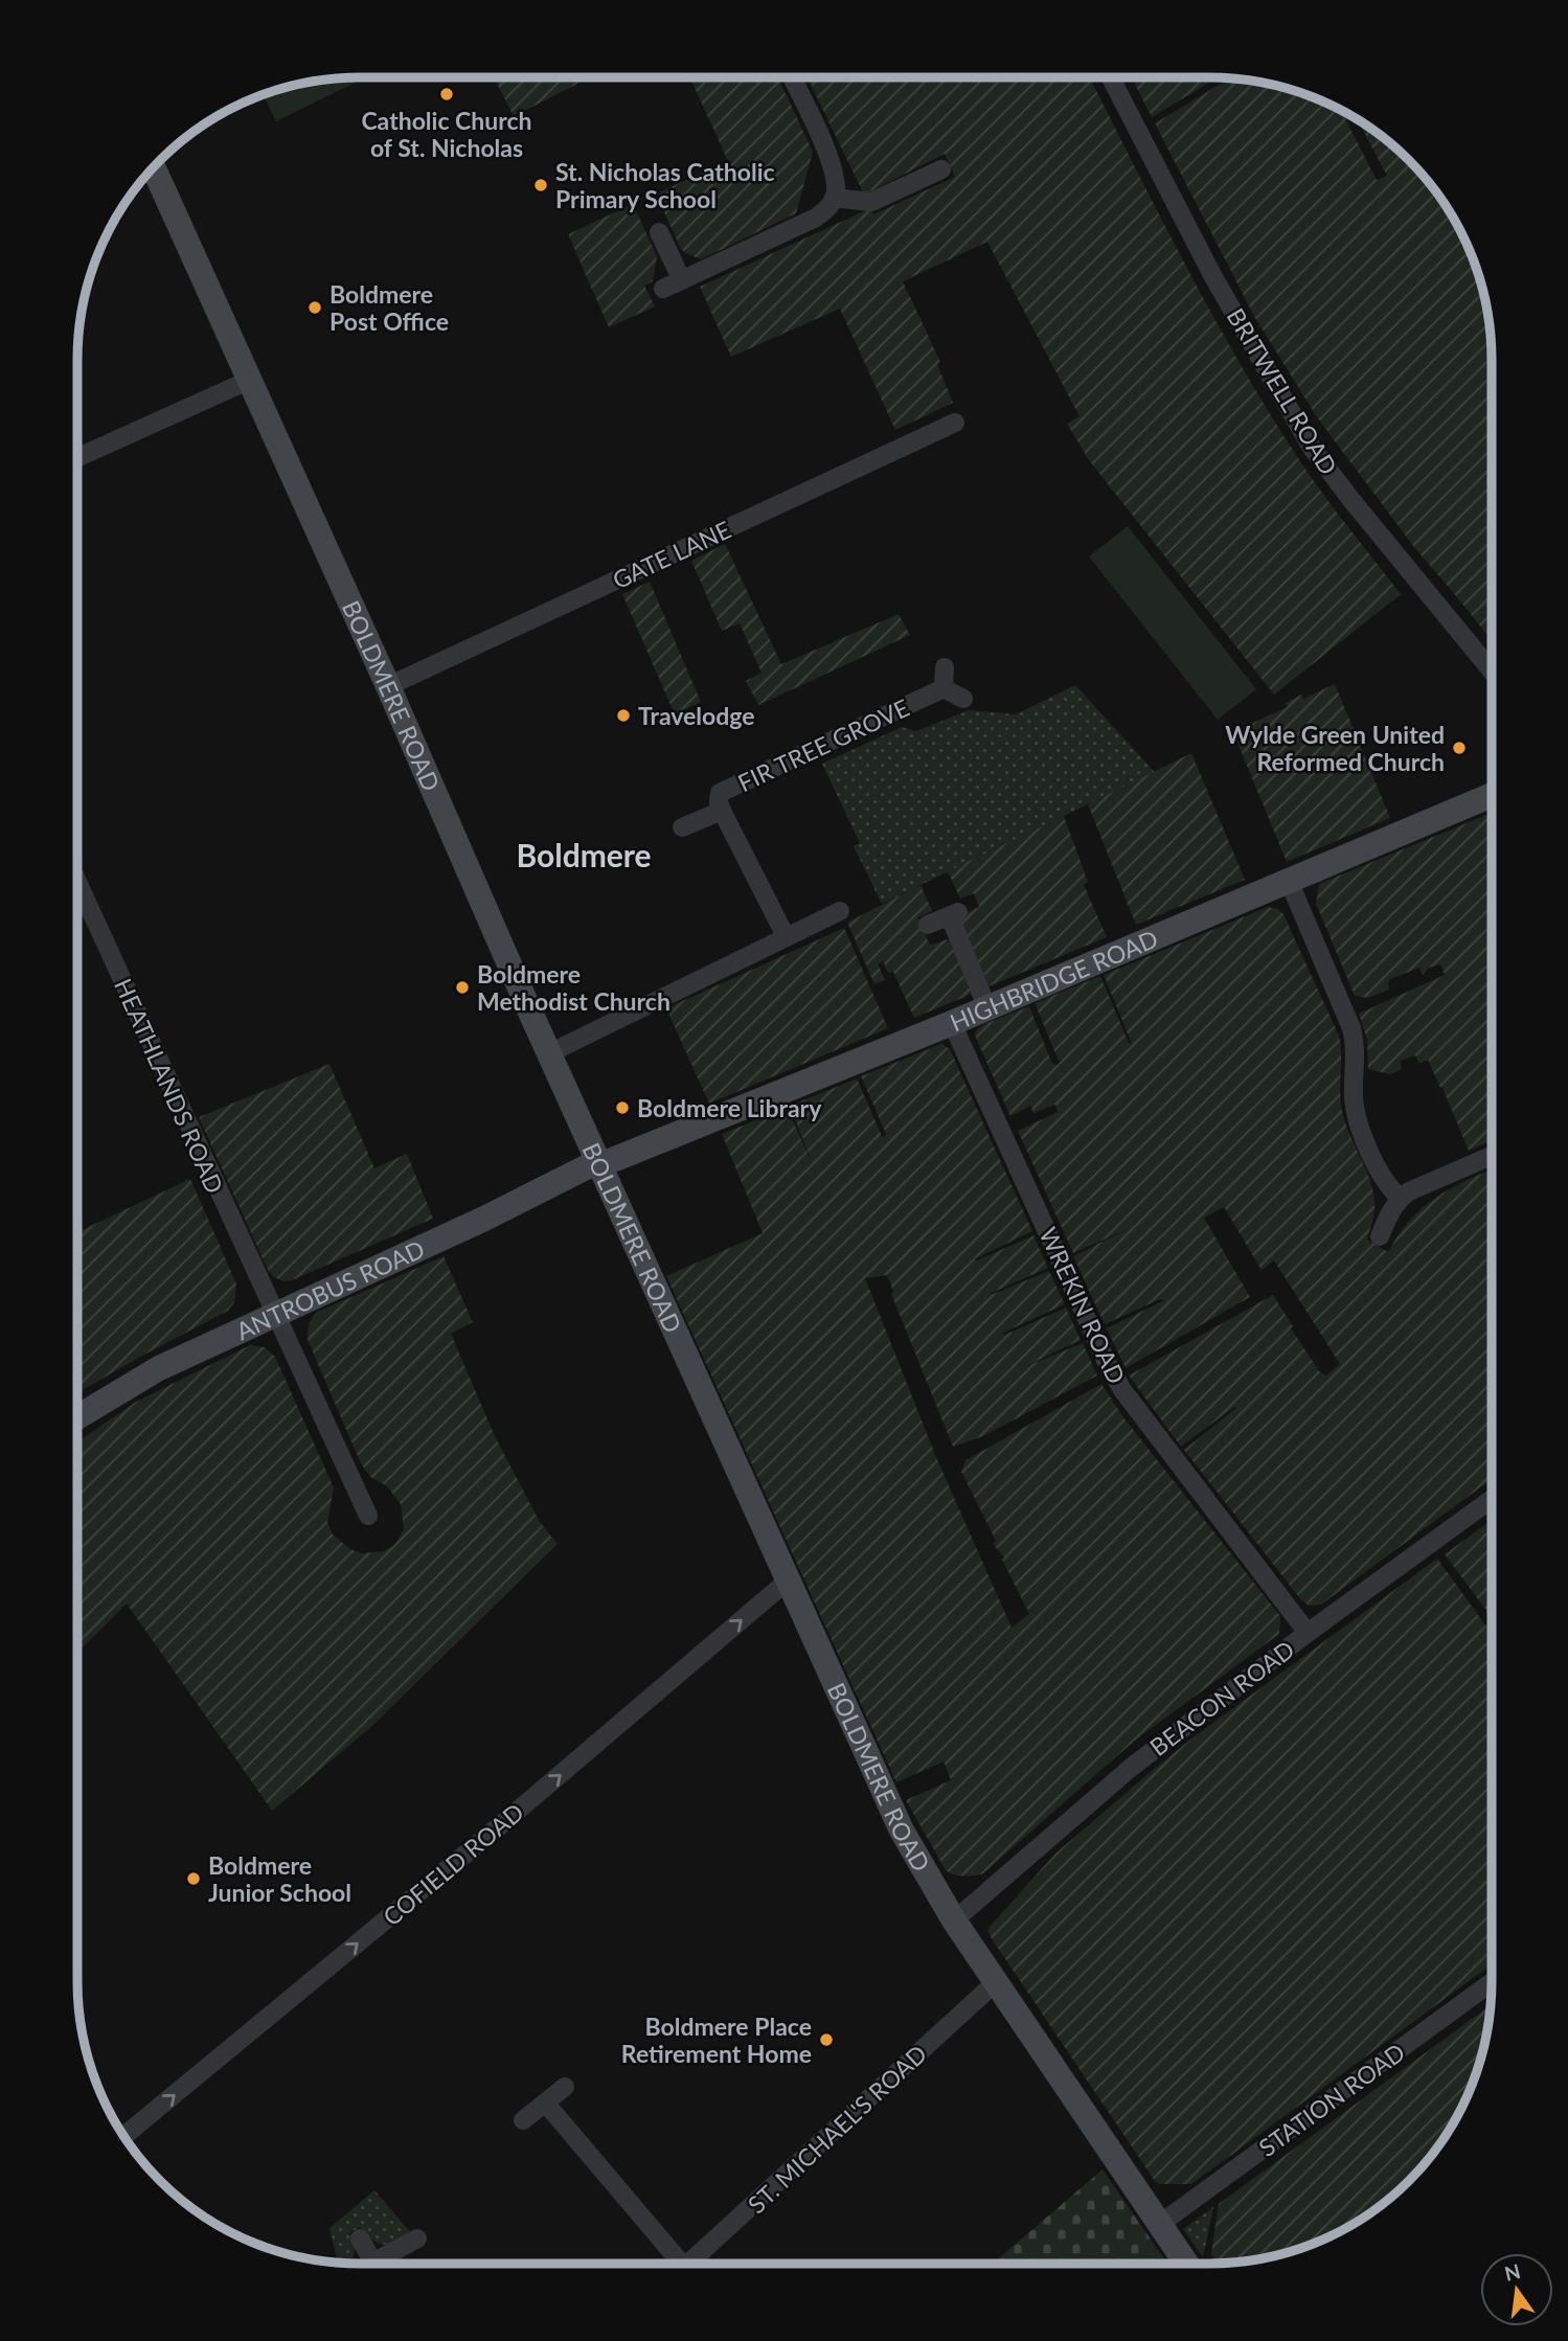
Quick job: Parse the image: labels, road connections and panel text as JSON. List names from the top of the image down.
{
  "streets": {
    "main road": ["BOLDMERE ROAD", "HIGHBRIDGE ROAD", "ANTROBUS ROAD"],
    "street": [
      "BRITWELL ROAD",
      "GATE LANE",
      "FIR TREE GROVE",
      "HEATHLANDS ROAD",
      "WREKIN ROAD",
      "BEACON ROAD",
      "COFIELD ROAD",
      "STATION ROAD",
      "ST. MICHAEL'S ROAD"
    ]
  },
  "crossings": [
    ["GATE LANE", "BOLDMERE ROAD"],
    ["BOLDMERE ROAD", "HIGHBRIDGE ROAD"],
    ["BOLDMERE ROAD", "ANTROBUS ROAD"],
    ["BOLDMERE ROAD", "BEACON ROAD"],
    ["BOLDMERE ROAD", "COFIELD ROAD"],
    ["BOLDMERE ROAD", "STATION ROAD"],
    ["BOLDMERE ROAD", "ST. MICHAEL'S ROAD"],
    ["HIGHBRIDGE ROAD", "ANTROBUS ROAD"],
    ["HIGHBRIDGE ROAD", "WREKIN ROAD"],
    ["HEATHLANDS ROAD", "ANTROBUS ROAD"],
    ["WREKIN ROAD", "BEACON ROAD"]
  ],
  "one_way": ["COFIELD ROAD"],
  "districts": ["Boldmere"],
  "places": [
    "Catholic Church of St. Nicholas",
    "St. Nicholas Catholic Primary School",
    "Boldmere Post Office",
    "Travelodge",
    "Wylde Green United Reformed Church",
    "Boldmere Methodist Church",
    "Boldmere Library",
    "Boldmere Junior School",
    "Boldmere Place Retirement Home"
  ],
  "north": "top"
}
